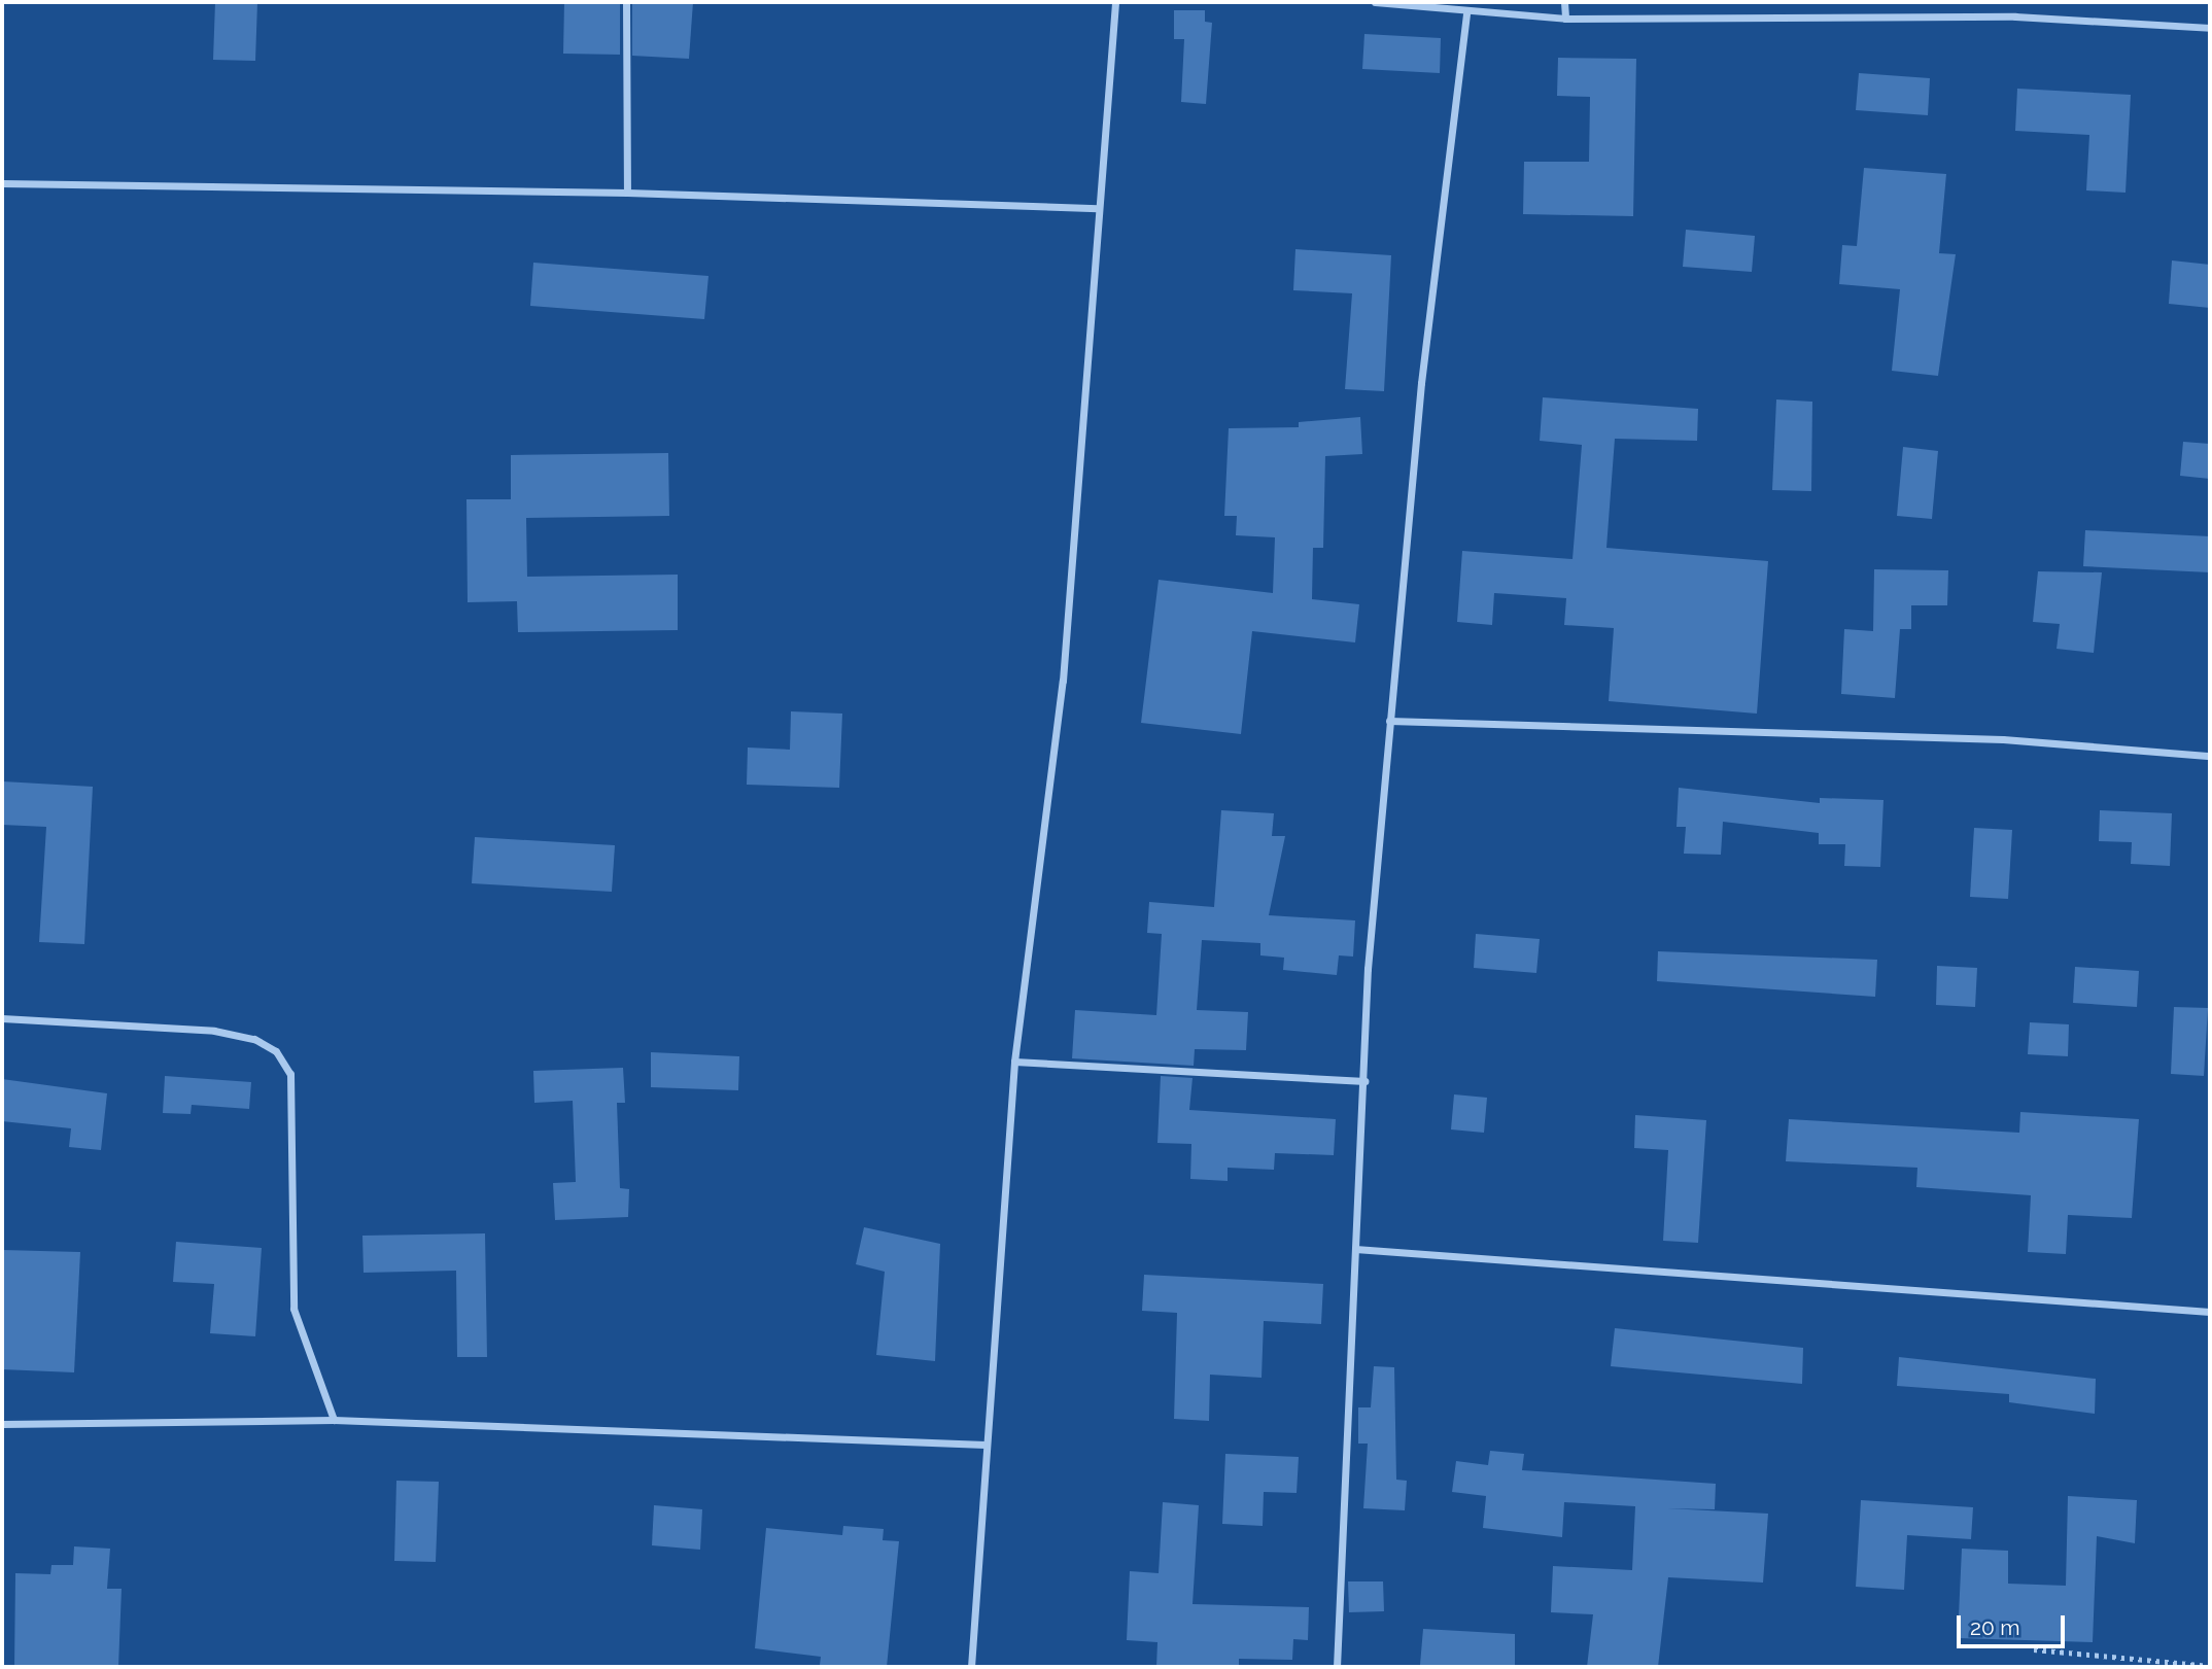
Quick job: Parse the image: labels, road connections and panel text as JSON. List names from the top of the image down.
{
  "scale_bar": "20 m"
}
